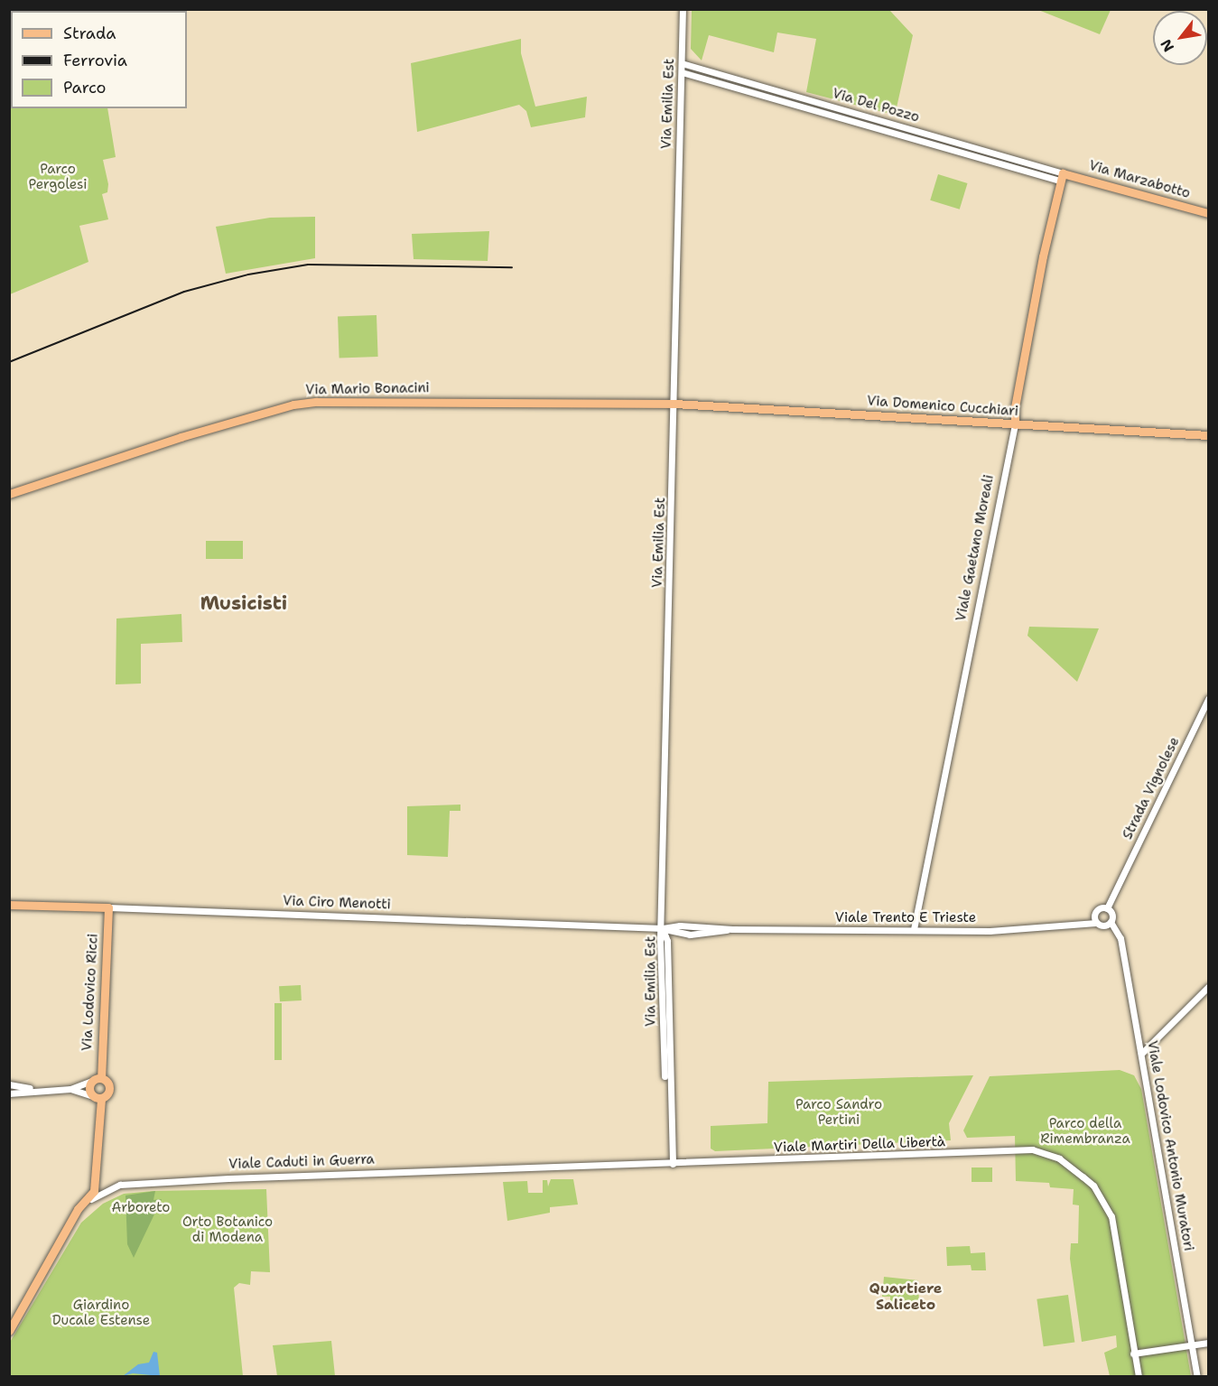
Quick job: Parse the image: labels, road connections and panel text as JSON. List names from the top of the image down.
{
  "streets": {
    "main road": [
      "Via Marzabotto",
      "Via Mario Bonacini",
      "Via Domenico Cucchiari",
      "Viale Gaetano Moreali",
      "Via Ciro Menotti",
      "Via Lodovico Ricci",
      "Viale Caduti in Guerra"
    ],
    "street": [
      "Via Emilia Est",
      "Via Del Pozzo",
      "Strada Vignolese",
      "Viale Trento E Trieste",
      "Viale Martiri Della Libertà",
      "Viale Lodovico Antonio Muratori"
    ]
  },
  "crossings": [
    ["Via Emilia Est", "Via Del Pozzo"],
    ["Via Emilia Est", "Via Mario Bonacini"],
    ["Via Emilia Est", "Via Domenico Cucchiari"],
    ["Via Emilia Est", "Via Ciro Menotti"],
    ["Via Emilia Est", "Viale Trento E Trieste"],
    ["Via Del Pozzo", "Via Marzabotto"],
    ["Via Del Pozzo", "Viale Gaetano Moreali"],
    ["Via Marzabotto", "Viale Gaetano Moreali"],
    ["Via Mario Bonacini", "Via Domenico Cucchiari"],
    ["Via Domenico Cucchiari", "Viale Gaetano Moreali"],
    ["Viale Gaetano Moreali", "Viale Trento E Trieste"],
    ["Strada Vignolese", "Viale Trento E Trieste"],
    ["Strada Vignolese", "Viale Lodovico Antonio Muratori"],
    ["Via Ciro Menotti", "Viale Trento E Trieste"],
    ["Via Ciro Menotti", "Via Lodovico Ricci"],
    ["Viale Trento E Trieste", "Viale Lodovico Antonio Muratori"],
    ["Viale Martiri Della Libertà", "Viale Caduti in Guerra"]
  ],
  "districts": ["Musicisti", "Quartiere Saliceto"],
  "parks": [
    "Parco Pergolesi",
    "Parco Sandro Pertini",
    "Parco della Rimembranza",
    "Arboreto",
    "Orto Botanico di Modena",
    "Giardino Ducale Estense"
  ],
  "legend": ["Strada", "Ferrovia", "Parco"],
  "north": "bottom left"
}
